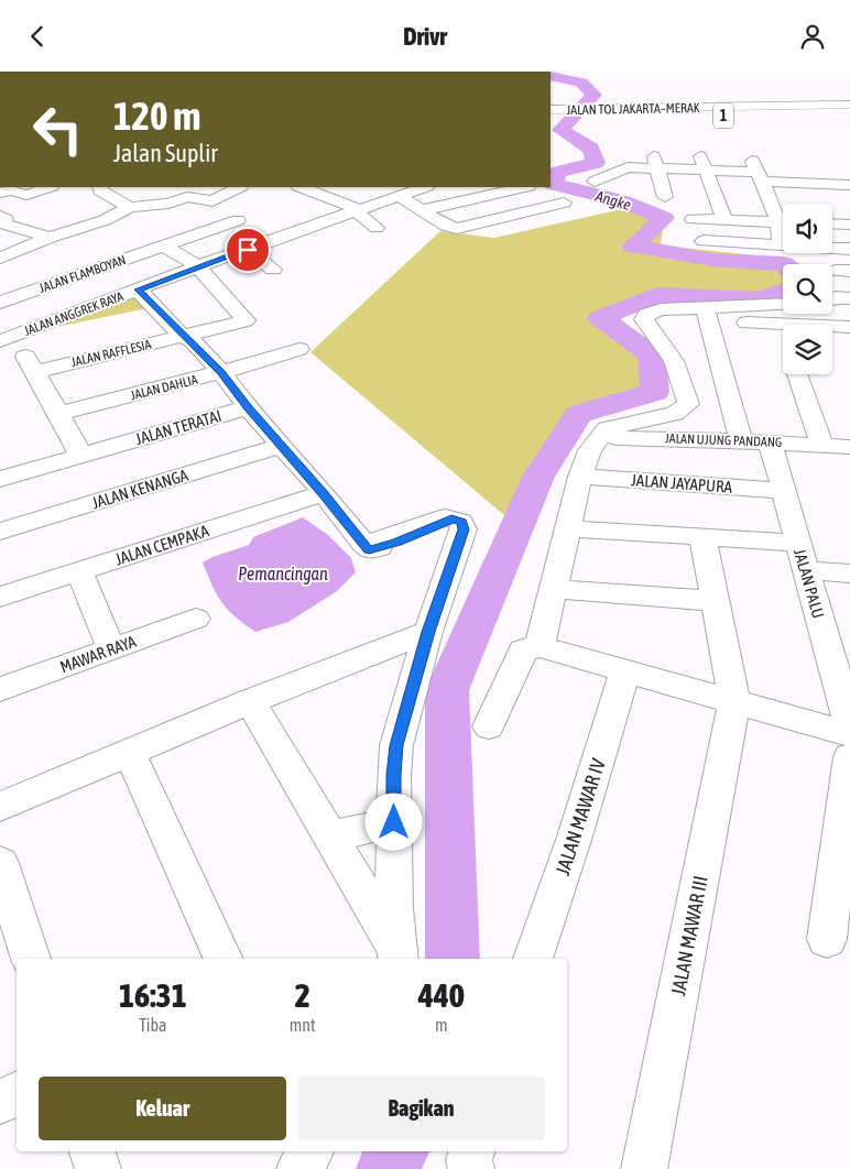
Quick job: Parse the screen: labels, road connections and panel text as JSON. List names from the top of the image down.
{
  "streets": {
    "highway": ["JALAN TOL JAKARTA–MERAK", "1"],
    "street": [
      "JALAN FLAMBOYAN",
      "JALAN ANGGREK RAYA",
      "JALAN RAFFLESIA",
      "JALAN DAHLIA",
      "JALAN TERATAI",
      "JALAN UJUNG PANDANG",
      "JALAN JAYAPURA",
      "JALAN KENANGA",
      "JALAN CEMPAKA",
      "JALAN PALU",
      "MAWAR RAYA",
      "JALAN MAWAR IV",
      "JALAN MAWAR III"
    ]
  },
  "crossings": [
    ["JALAN ANGGREK RAYA", "JALAN RAFFLESIA"],
    ["JALAN UJUNG PANDANG", "JALAN PALU"],
    ["JALAN JAYAPURA", "JALAN PALU"]
  ],
  "water": ["Angke", "Pemancingan"],
  "page": {
    "header": "Drivr",
    "turn": ["120 m", "Jalan Suplir"],
    "eta": [
      "16:31",
      "Tiba",
      "2",
      "mnt",
      "440",
      "m"
    ],
    "buttons": ["Keluar", "Bagikan"]
  }
}
